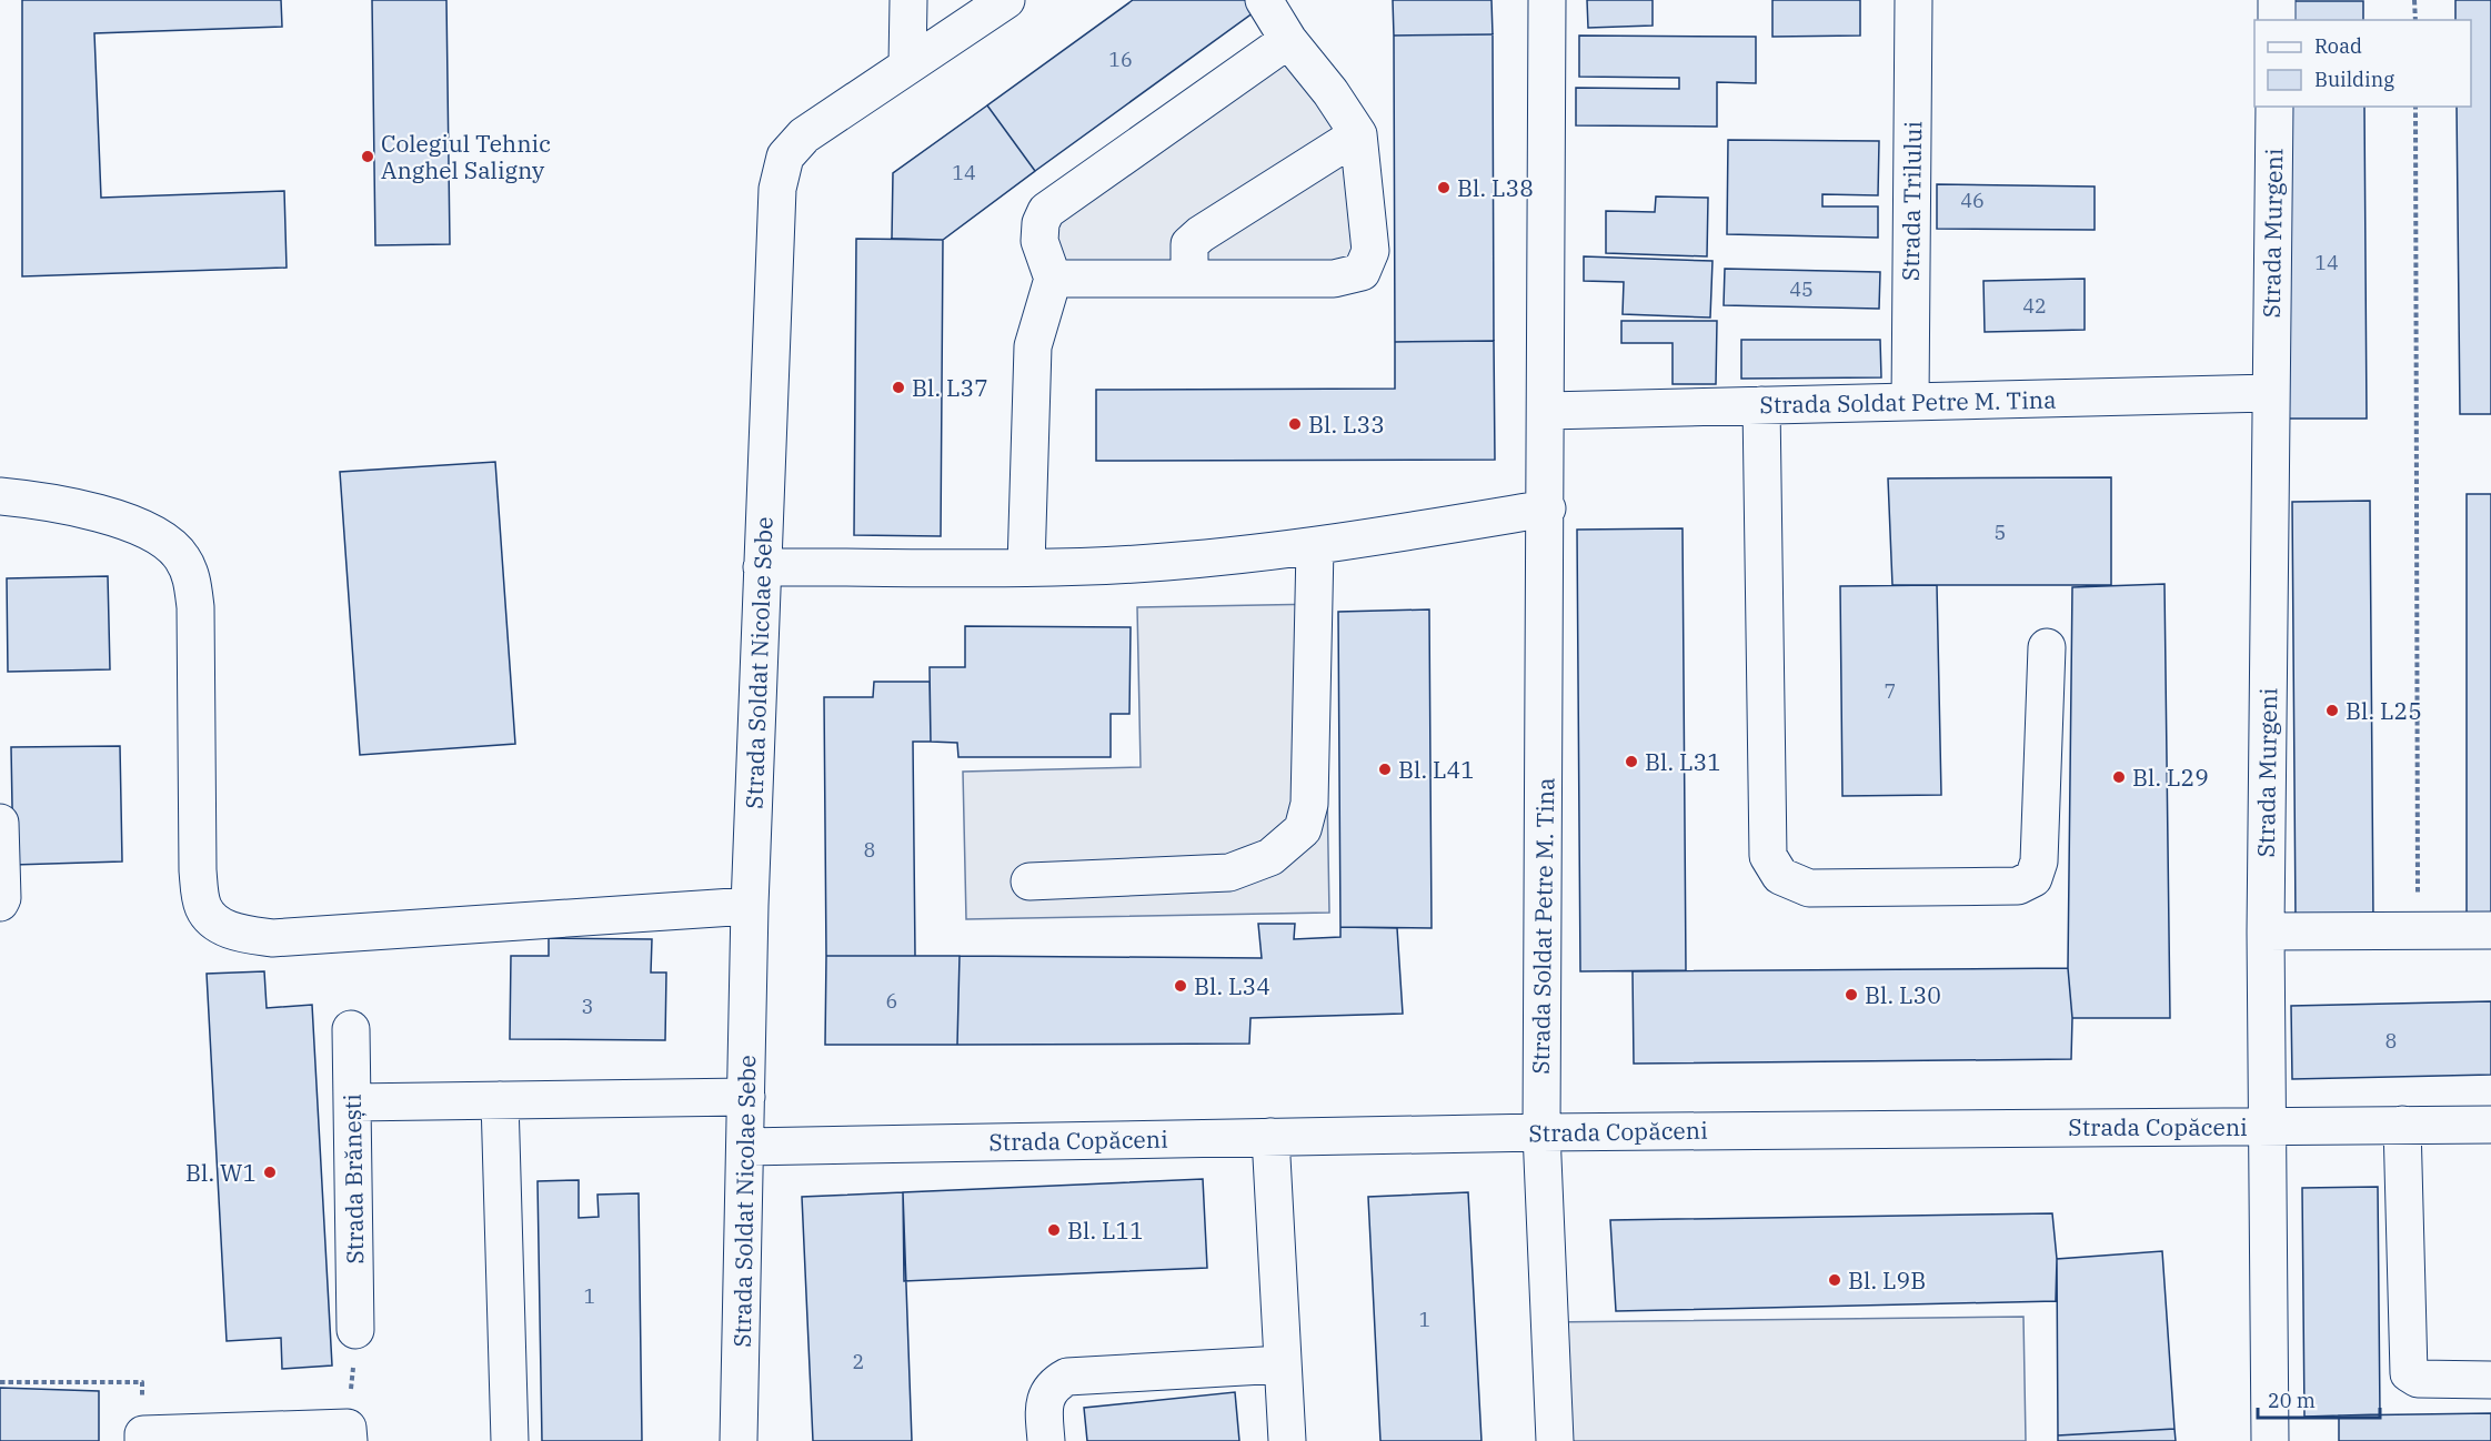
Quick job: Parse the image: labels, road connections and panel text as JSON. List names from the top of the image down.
{
  "streets": {
    "street": [
      "Strada Trilului",
      "Strada Murgeni",
      "Strada Soldat Petre M. Tina",
      "Strada Soldat Nicolae Sebe",
      "Strada Copăceni",
      "Strada Brănești"
    ]
  },
  "crossings": [
    ["Strada Trilului", "Strada Soldat Petre M. Tina"],
    ["Strada Murgeni", "Strada Soldat Petre M. Tina"],
    ["Strada Murgeni", "Strada Copăceni"],
    ["Strada Soldat Petre M. Tina", "Strada Copăceni"],
    ["Strada Soldat Nicolae Sebe", "Strada Copăceni"]
  ],
  "places": [
    "Colegiul Tehnic Anghel Saligny",
    "Bl. L38",
    "Bl. L37",
    "Bl. L33",
    "Bl. L25",
    "Bl. L31",
    "Bl. L41",
    "Bl. L29",
    "Bl. L34",
    "Bl. L30",
    "Bl. W1",
    "Bl. L11",
    "Bl. L9B"
  ],
  "house_numbers": [
    "16",
    "14",
    "46",
    "14",
    "45",
    "42",
    "5",
    "7",
    "8",
    "6",
    "3",
    "8",
    "1",
    "1",
    "2"
  ],
  "legend": ["Road", "Building"],
  "scale_bar": "20 m"
}
